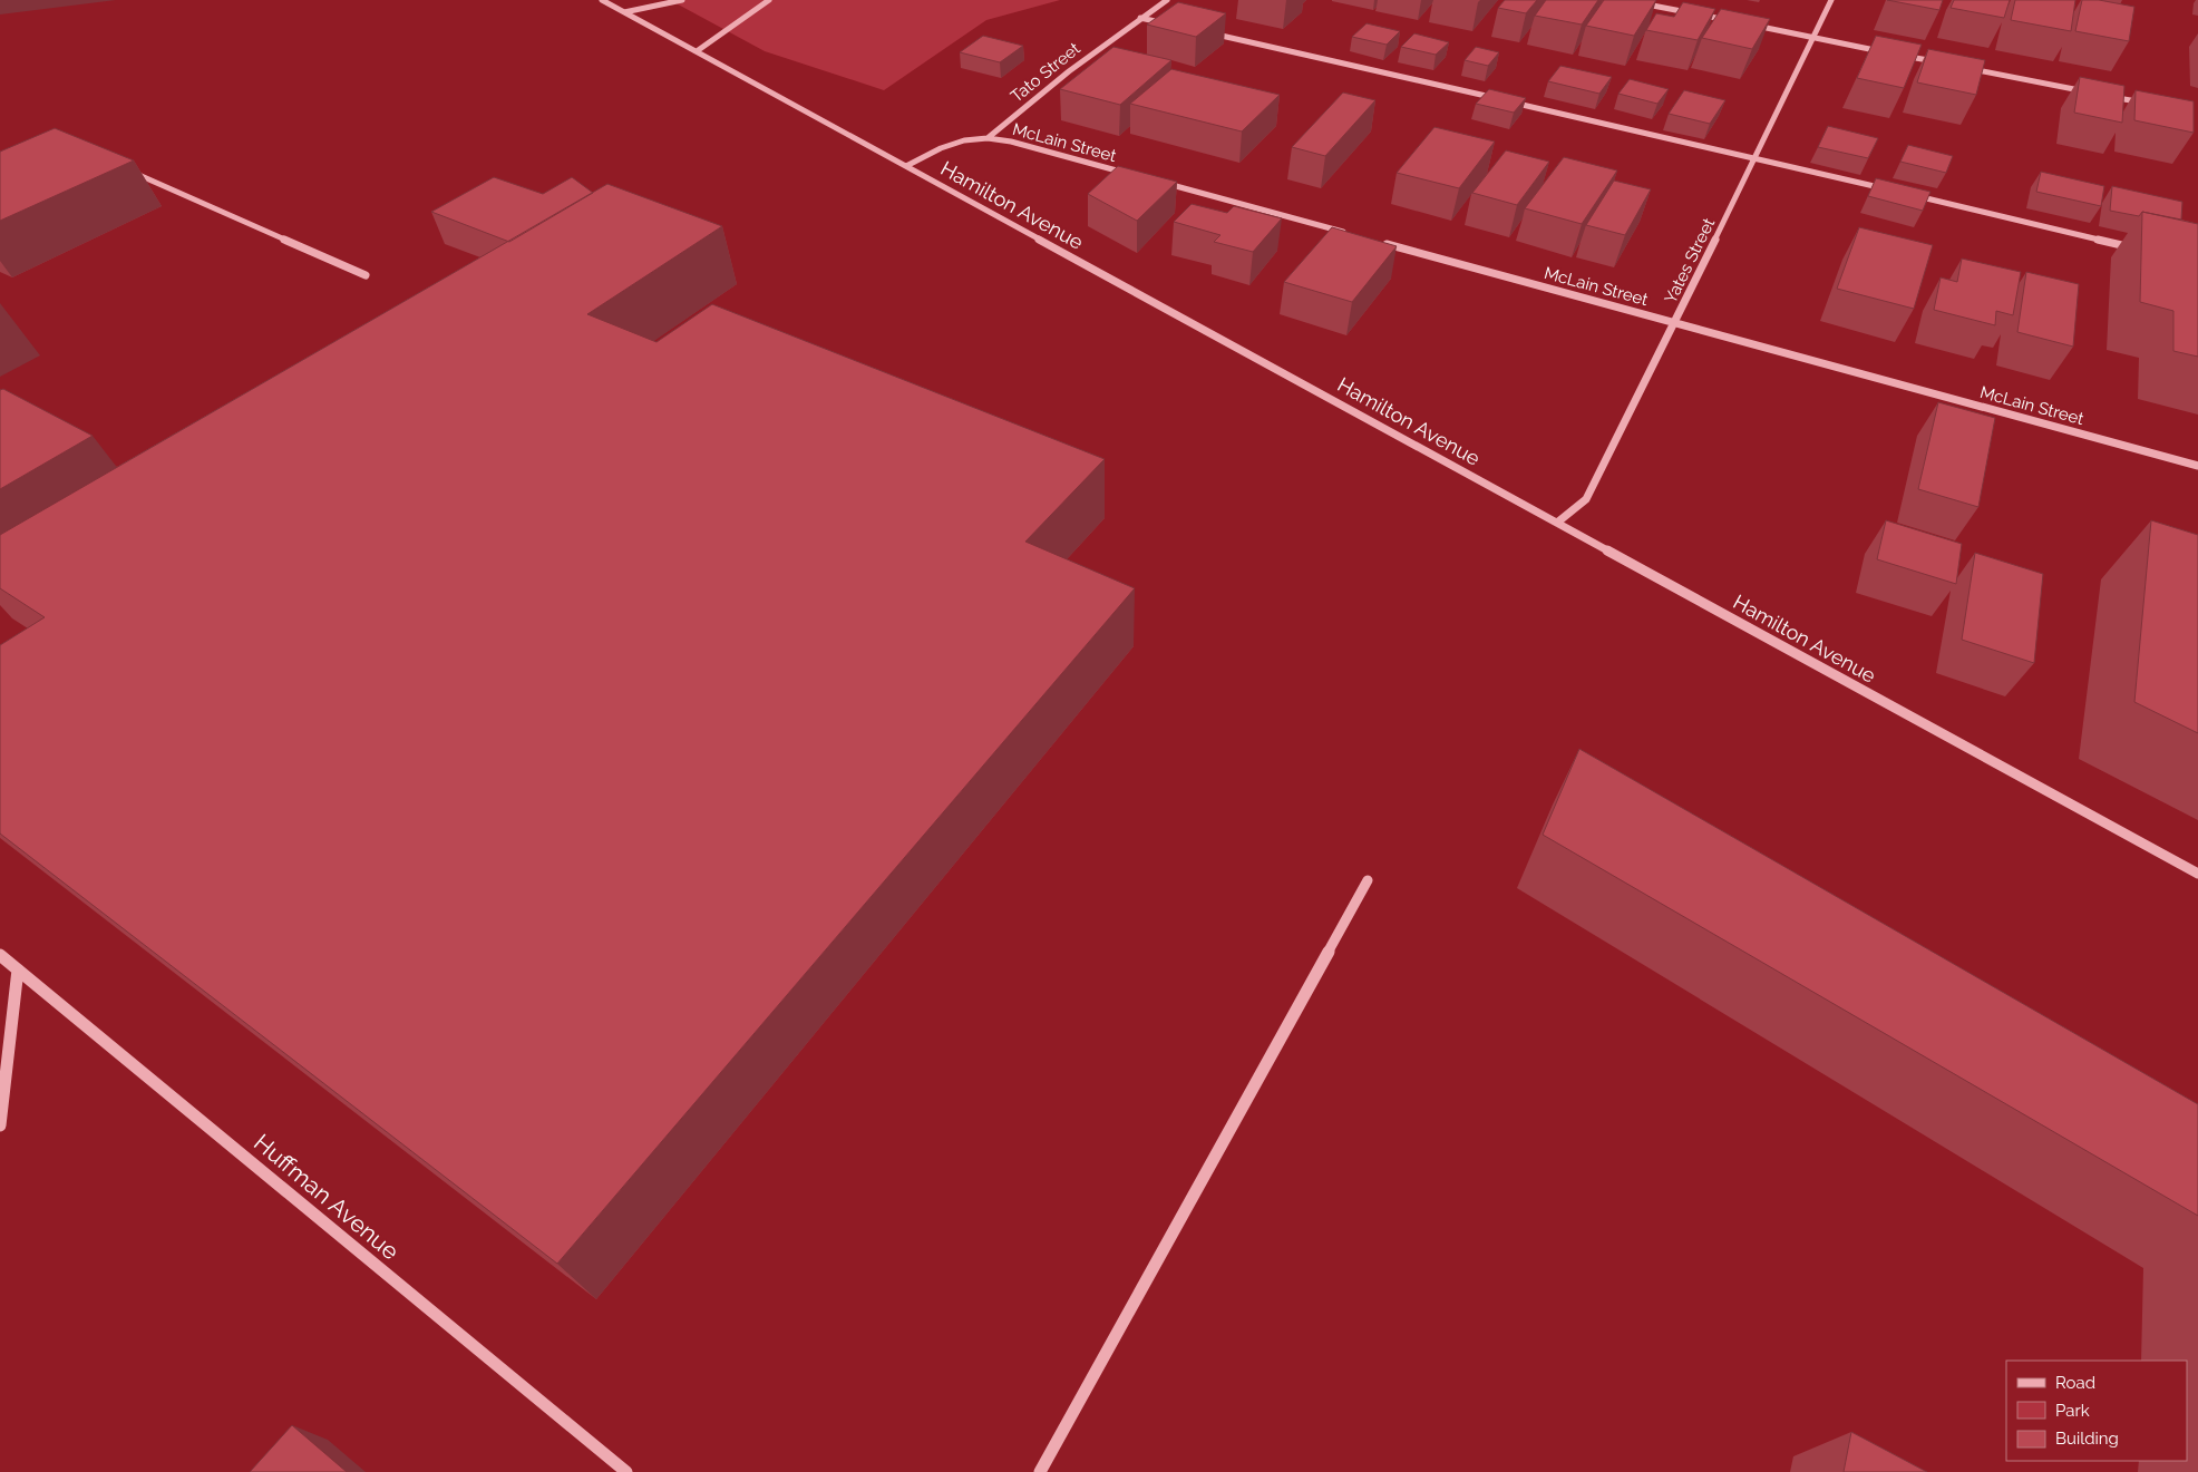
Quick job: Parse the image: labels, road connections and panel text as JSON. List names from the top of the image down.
{
  "streets": {
    "street": [
      "Tato Street",
      "McLain Street",
      "Hamilton Avenue",
      "Yates Street",
      "Huffman Avenue"
    ]
  },
  "crossings": [
    ["Tato Street", "McLain Street"],
    ["McLain Street", "Yates Street"],
    ["Hamilton Avenue", "Yates Street"]
  ],
  "legend": ["Road", "Park", "Building"]
}
